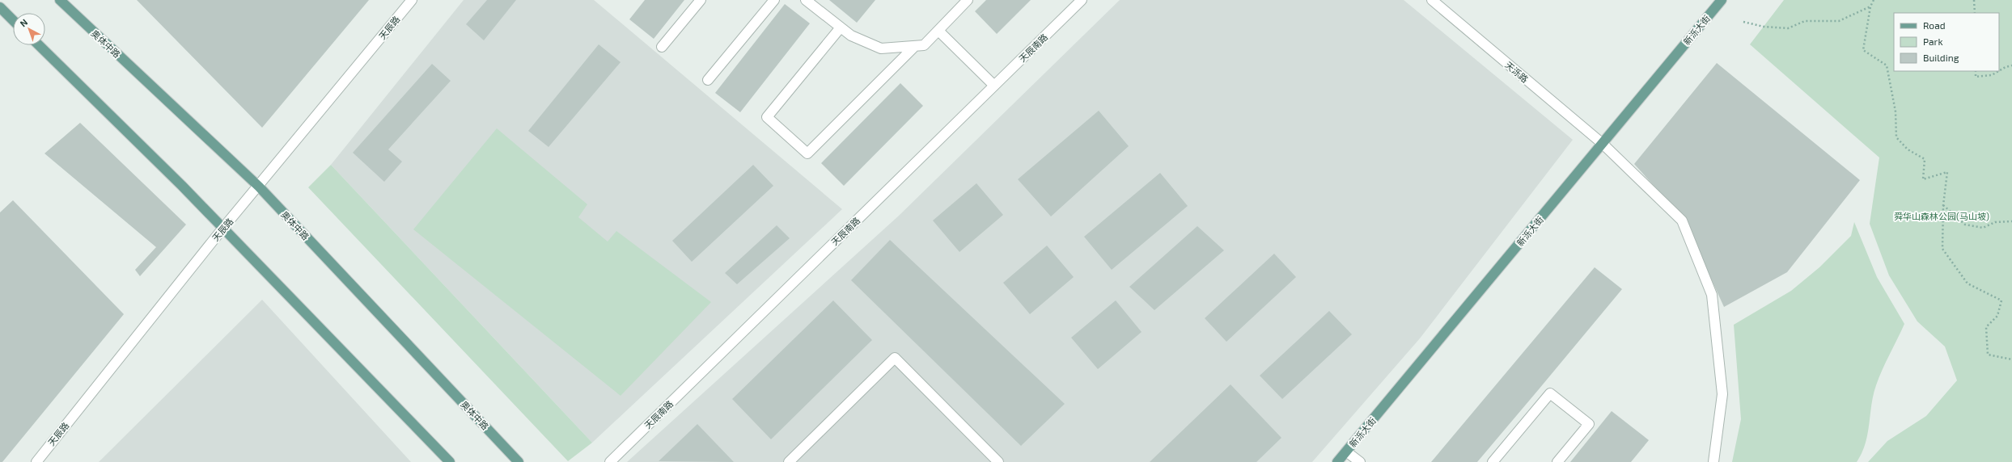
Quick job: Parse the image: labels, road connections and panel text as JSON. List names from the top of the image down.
{
  "streets": {
    "main road": ["新泺大街", "奥体中路"],
    "street": ["天辰路", "天辰南路", "天泺路"]
  },
  "crossings": [
    ["天辰路", "奥体中路"],
    ["新泺大街", "天泺路"]
  ],
  "parks": ["舜华山森林公园(马山坡)"],
  "legend": ["Road", "Park", "Building"],
  "north": "top left"
}
